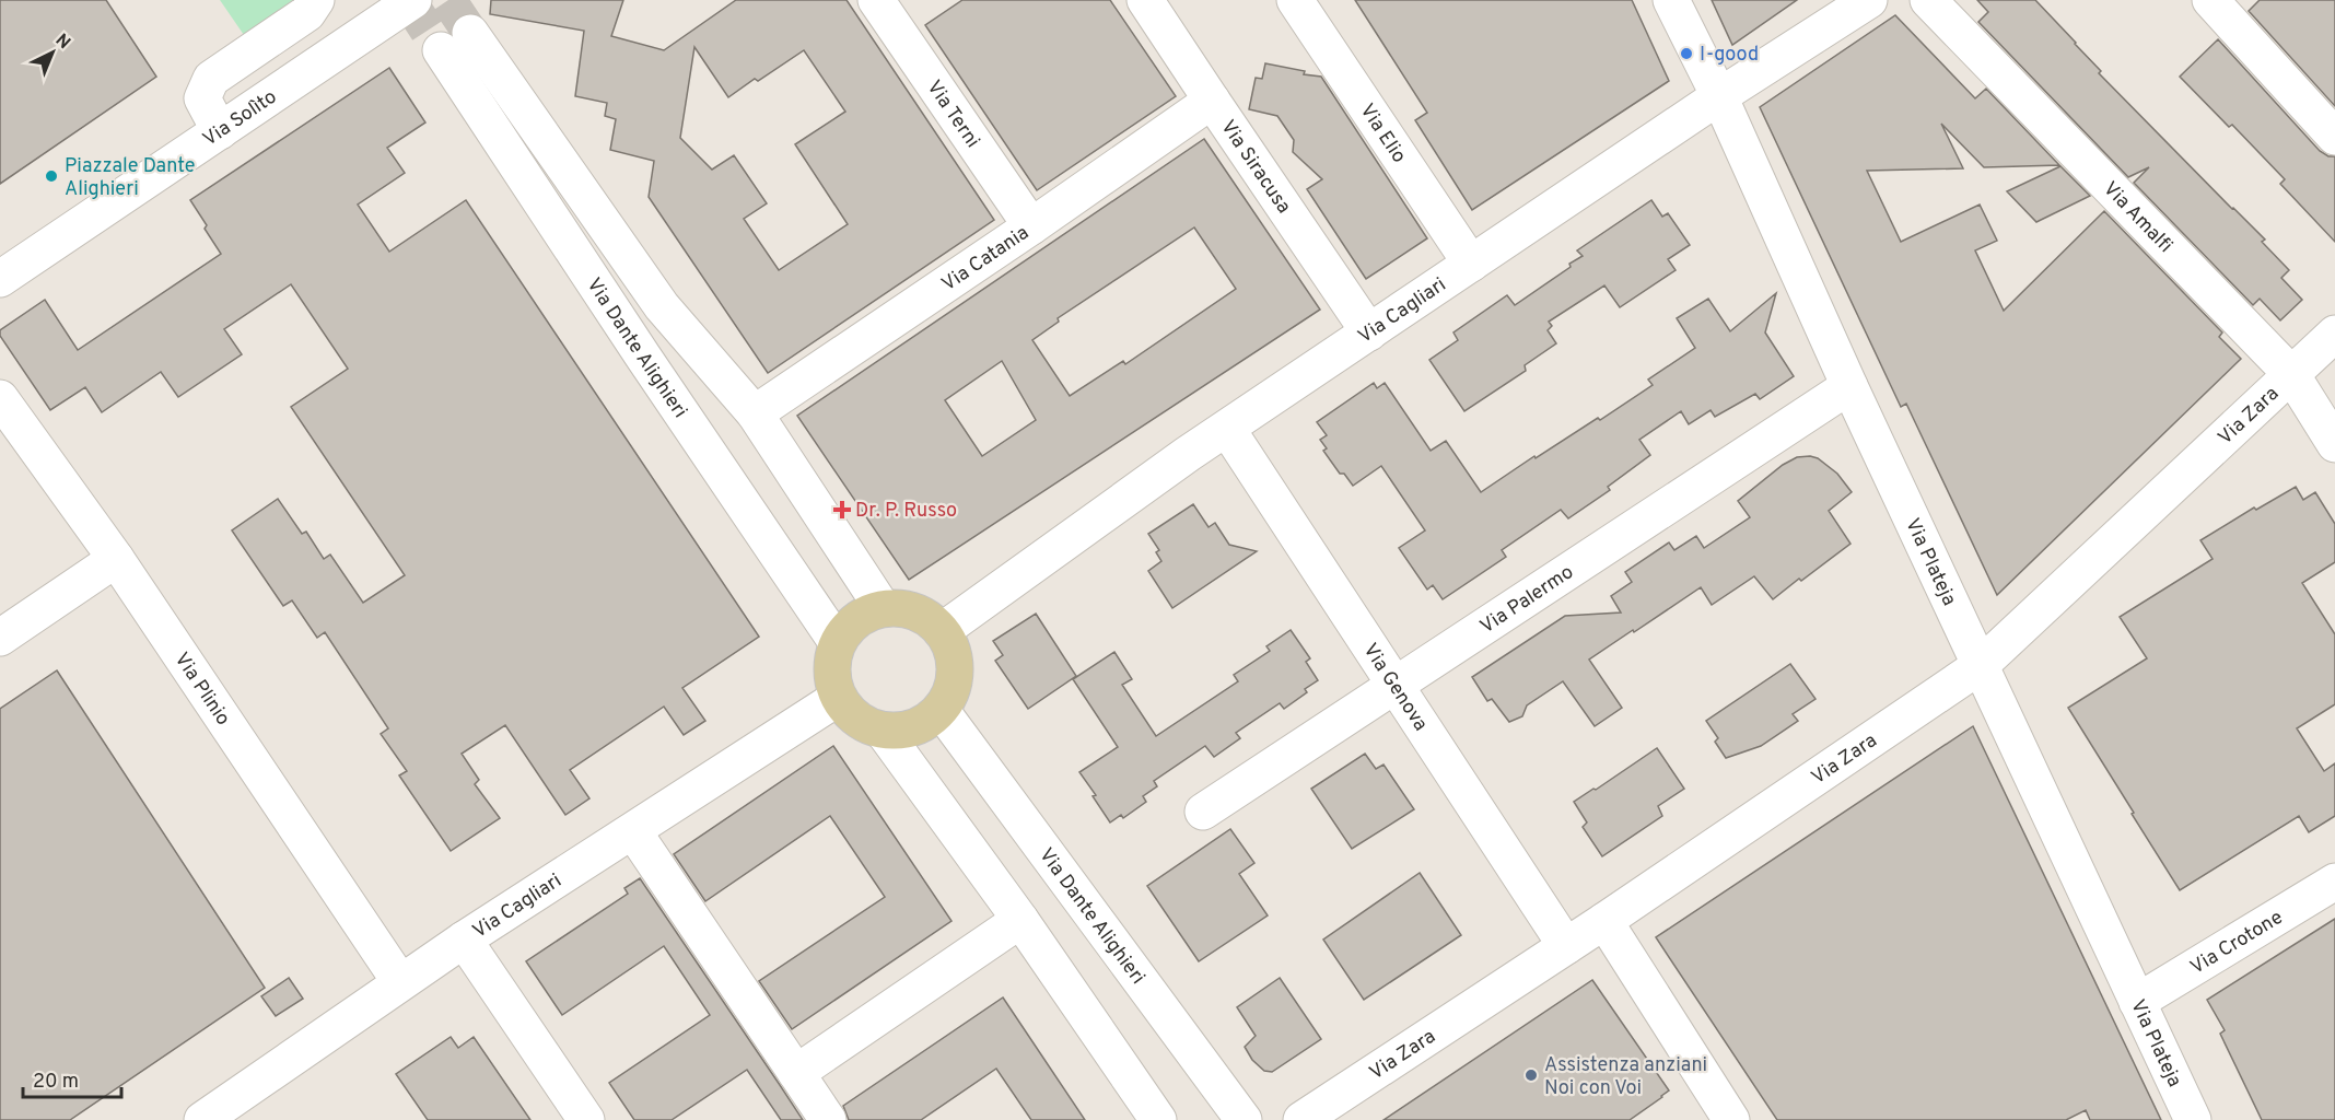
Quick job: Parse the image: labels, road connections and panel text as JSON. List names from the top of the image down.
{
  "streets": {
    "street": [
      "Via Terni",
      "Via Solìto",
      "Via Elio",
      "Via Siracusa",
      "Via Amalfi",
      "Via Catania",
      "Via Cagliari",
      "Via Dante Alighieri",
      "Via Zara",
      "Via Plateja",
      "Via Palermo",
      "Via Plinio",
      "Via Genova",
      "Via Crotone"
    ]
  },
  "crossings": [
    ["Via Terni", "Via Catania"],
    ["Via Elio", "Via Cagliari"],
    ["Via Siracusa", "Via Catania"],
    ["Via Siracusa", "Via Cagliari"],
    ["Via Amalfi", "Via Zara"],
    ["Via Catania", "Via Dante Alighieri"],
    ["Via Cagliari", "Via Dante Alighieri"],
    ["Via Cagliari", "Via Plateja"],
    ["Via Cagliari", "Via Plinio"],
    ["Via Cagliari", "Via Genova"],
    ["Via Zara", "Via Plateja"],
    ["Via Zara", "Via Genova"],
    ["Via Plateja", "Via Palermo"],
    ["Via Plateja", "Via Crotone"],
    ["Via Palermo", "Via Genova"]
  ],
  "places": {
    "other": ["I-good", "Piazzale Dante Alighieri", "Assistenza anziani Noi con Voi"],
    "health": ["Dr. P. Russo"]
  },
  "scale_bar": "20 m",
  "north": "top right"
}
